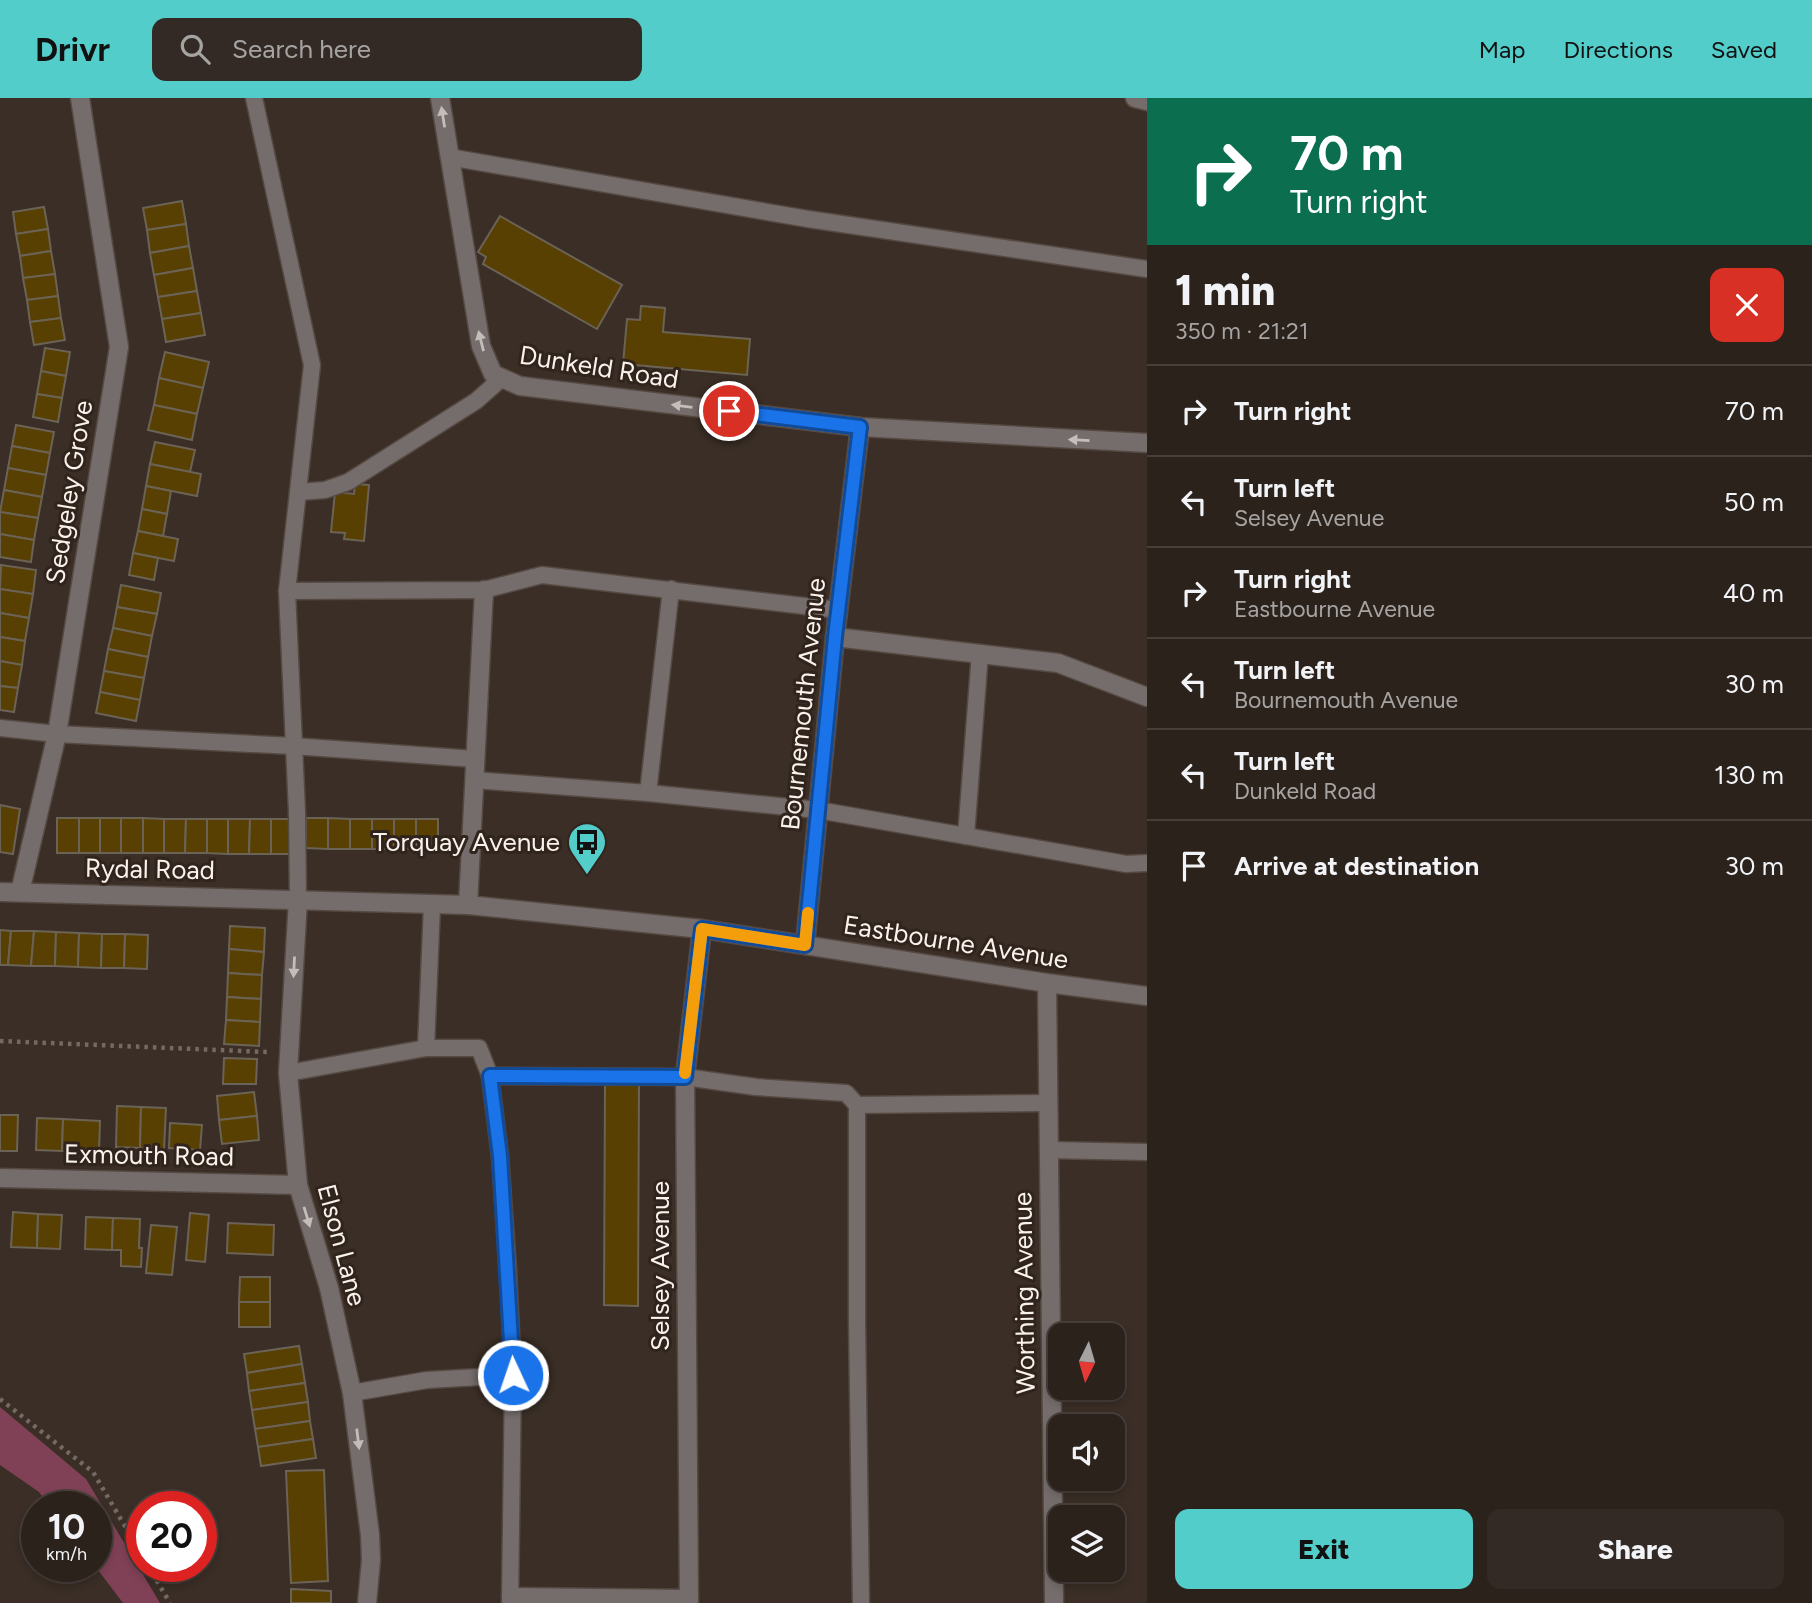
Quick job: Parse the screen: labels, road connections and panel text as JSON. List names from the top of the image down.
{
  "streets": {
    "street": [
      "Dunkeld Road",
      "Sedgeley Grove",
      "Bournemouth Avenue",
      "Rydal Road",
      "Eastbourne Avenue",
      "Exmouth Road",
      "Elson Lane",
      "Selsey Avenue",
      "Worthing Avenue"
    ]
  },
  "crossings": [
    ["Dunkeld Road", "Bournemouth Avenue"],
    ["Sedgeley Grove", "Rydal Road"],
    ["Bournemouth Avenue", "Eastbourne Avenue"],
    ["Rydal Road", "Eastbourne Avenue"],
    ["Rydal Road", "Elson Lane"],
    ["Eastbourne Avenue", "Elson Lane"],
    ["Eastbourne Avenue", "Selsey Avenue"],
    ["Eastbourne Avenue", "Worthing Avenue"],
    ["Exmouth Road", "Elson Lane"]
  ],
  "one_way": ["Dunkeld Road", "Elson Lane"],
  "places": {
    "bus stop": ["Torquay Avenue"]
  },
  "north": "bottom",
  "page": {
    "header": "Drivr",
    "search": "Search here",
    "nav": ["Map", "Directions", "Saved"],
    "turn": ["70 m", "Turn right"],
    "heading": ["1 min", "350 m · 21:21"],
    "list": [
      {
        "name": "Turn right",
        "value": "70 m"
      },
      {
        "name": "Turn left",
        "note": "Selsey Avenue",
        "value": "50 m"
      },
      {
        "name": "Turn right",
        "note": "Eastbourne Avenue",
        "value": "40 m"
      },
      {
        "name": "Turn left",
        "note": "Bournemouth Avenue",
        "value": "30 m"
      },
      {
        "name": "Turn left",
        "note": "Dunkeld Road",
        "value": "130 m"
      },
      {
        "name": "Arrive at destination",
        "value": "30 m"
      }
    ],
    "speed": "10 km/h",
    "limit": "20",
    "buttons": ["Exit", "Share"]
  }
}
